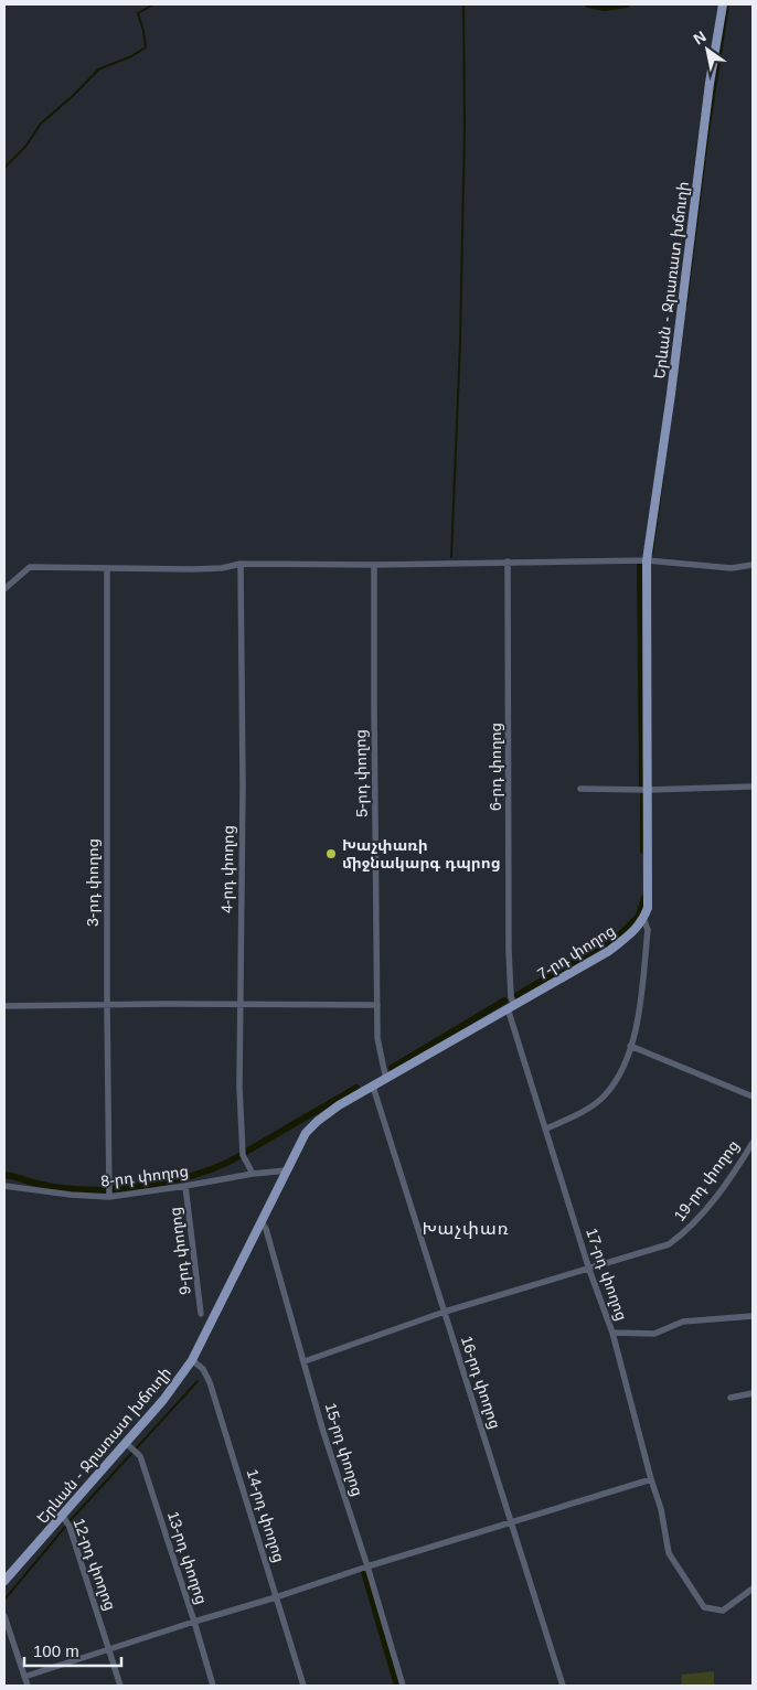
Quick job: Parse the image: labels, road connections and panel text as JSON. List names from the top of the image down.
{
  "streets": {
    "main road": ["Երևան - Ջրառատ խճուղի", "7-րդ փողոց"],
    "street": [
      "6-րդ փողոց",
      "5-րդ փողոց",
      "4-րդ փողոց",
      "3-րդ փողոց",
      "8-րդ փողոց",
      "19-րդ փողոց",
      "9-րդ փողոց",
      "17-րդ փողոց",
      "16-րդ փողոց",
      "15-րդ փողոց",
      "14-րդ փողոց",
      "13-րդ փողոց",
      "12-րդ փողոց"
    ]
  },
  "crossings": [
    ["Երևան - Ջրառատ խճուղի", "7-րդ փողոց"],
    ["Երևան - Ջրառատ խճուղի", "8-րդ փողոց"],
    ["Երևան - Ջրառատ խճուղի", "15-րդ փողոց"],
    ["Երևան - Ջրառատ խճուղի", "14-րդ փողոց"],
    ["Երևան - Ջրառատ խճուղի", "13-րդ փողոց"],
    ["Երևան - Ջրառատ խճուղի", "12-րդ փողոց"],
    ["6-րդ փողոց", "7-րդ փողոց"],
    ["6-րդ փողոց", "17-րդ փողոց"],
    ["5-րդ փողոց", "7-րդ փողոց"],
    ["4-րդ փողոց", "8-րդ փողոց"],
    ["3-րդ փողոց", "8-րդ փողոց"],
    ["7-րդ փողոց", "8-րդ փողոց"],
    ["7-րդ փողոց", "17-րդ փողոց"],
    ["7-րդ փողոց", "16-րդ փողոց"],
    ["8-րդ փողոց", "9-րդ փողոց"],
    ["19-րդ փողոց", "17-րդ փողոց"],
    ["19-րդ փողոց", "16-րդ փողոց"],
    ["19-րդ փողոց", "15-րդ փողոց"]
  ],
  "districts": ["Խաչփառ"],
  "places": ["Խաչփառի միջնակարգ դպրոց"],
  "scale_bar": "100 m",
  "north": "top left"
}
